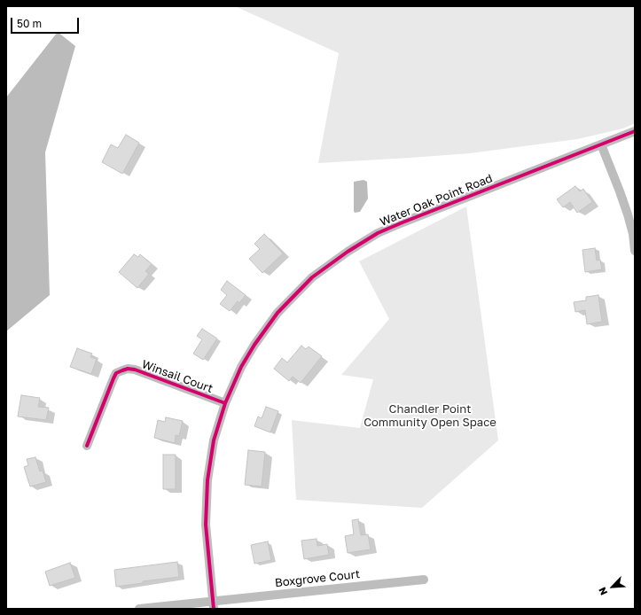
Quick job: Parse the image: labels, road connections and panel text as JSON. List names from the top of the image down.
{
  "streets": {
    "street": ["Water Oak Point Road", "Winsail Court", "Boxgrove Court"]
  },
  "crossings": [
    ["Water Oak Point Road", "Winsail Court"],
    ["Water Oak Point Road", "Boxgrove Court"]
  ],
  "parks": ["Chandler Point Community Open Space"],
  "scale_bar": "50 m",
  "north": "bottom left"
}
